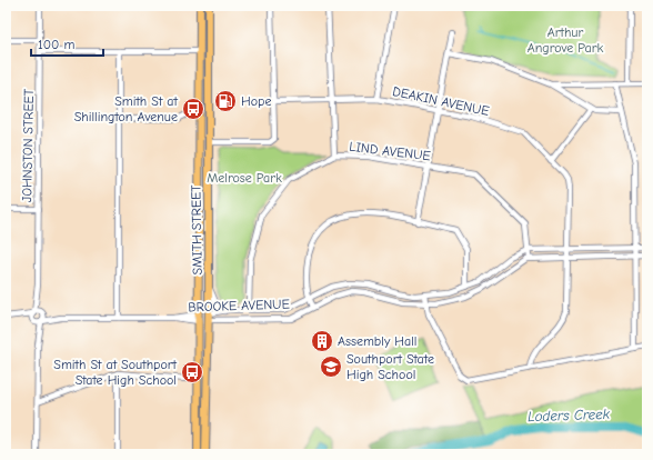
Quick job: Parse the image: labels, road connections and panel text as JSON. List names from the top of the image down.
{
  "streets": {
    "highway": ["SMITH STREET", "BROOKE AVENUE"],
    "street": ["DEAKIN AVENUE", "JOHNSTON STREET", "LIND AVENUE"]
  },
  "crossings": [
    ["DEAKIN AVENUE", "BROOKE AVENUE"],
    ["LIND AVENUE", "BROOKE AVENUE"],
    ["SMITH STREET", "BROOKE AVENUE"]
  ],
  "water": ["Loders Creek"],
  "parks": ["Arthur Angrove Park", "Melrose Park"],
  "places": {
    "fuel station": ["Hope"],
    "bus stop": ["Smith St at Shillington Avenue", "Smith St at Southport State High School"],
    "building": ["Assembly Hall"],
    "school or university": ["Southport State High School"]
  },
  "scale_bar": "100 m"
}
